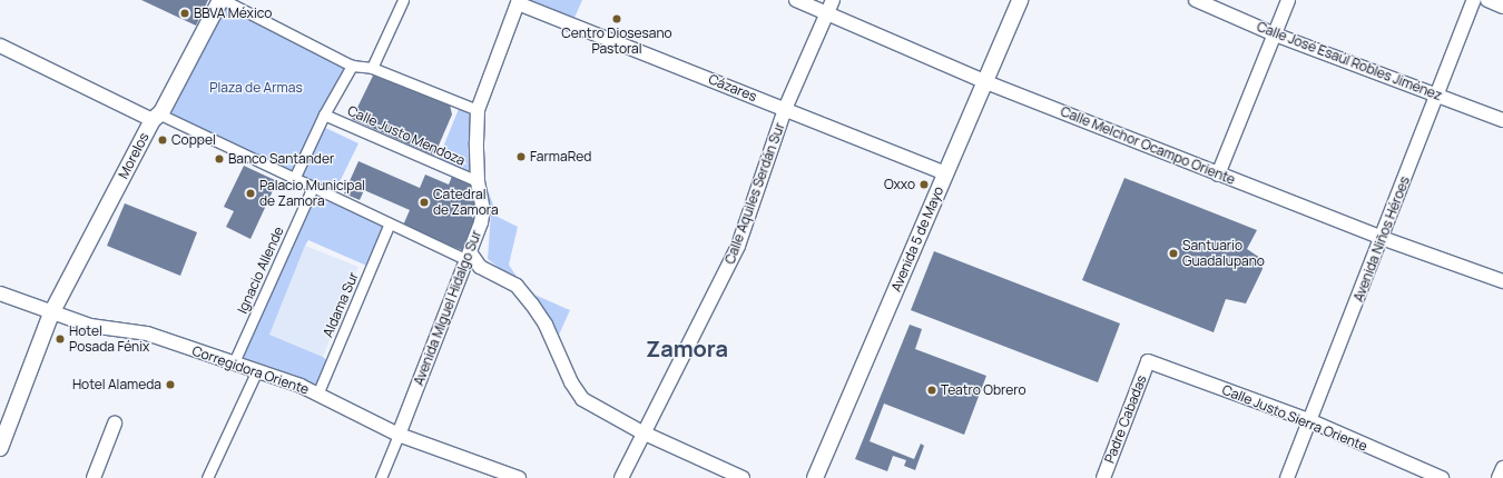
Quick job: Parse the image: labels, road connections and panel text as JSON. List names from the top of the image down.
{
  "streets": {
    "street": [
      "Calle José Esaúl Robles Jiménez",
      "Cázares",
      "Calle Justo Mendoza",
      "Calle Melchor Ocampo Oriente",
      "Morelos",
      "Calle Aquiles Serdán Sur",
      "Avenida 5 de Mayo",
      "Avenida Niños Héroes",
      "Ignacio Allende",
      "Aldama Sur",
      "Avenida Miguel Hidalgo Sur",
      "Corregidora Oriente",
      "Calle Justo Sierra Oriente",
      "Padre Cabadas"
    ]
  },
  "crossings": [
    ["Calle José Esaúl Robles Jiménez", "Avenida Niños Héroes"],
    ["Cázares", "Calle Aquiles Serdán Sur"],
    ["Cázares", "Avenida 5 de Mayo"],
    ["Cázares", "Avenida Miguel Hidalgo Sur"],
    ["Calle Justo Mendoza", "Avenida Miguel Hidalgo Sur"],
    ["Calle Melchor Ocampo Oriente", "Calle Aquiles Serdán Sur"],
    ["Calle Melchor Ocampo Oriente", "Avenida 5 de Mayo"],
    ["Calle Melchor Ocampo Oriente", "Avenida Niños Héroes"],
    ["Morelos", "Corregidora Oriente"],
    ["Avenida Niños Héroes", "Calle Justo Sierra Oriente"],
    ["Ignacio Allende", "Corregidora Oriente"],
    ["Aldama Sur", "Corregidora Oriente"],
    ["Avenida Miguel Hidalgo Sur", "Corregidora Oriente"],
    ["Calle Justo Sierra Oriente", "Padre Cabadas"]
  ],
  "districts": ["Zamora"],
  "parks": ["Plaza de Armas"],
  "places": [
    "BBVA México",
    "Centro Diosesano Pastoral",
    "Coppel",
    "FarmaRed",
    "Banco Santander",
    "Oxxo",
    "Palacio Municipal de Zamora",
    "Catedral de Zamora",
    "Santuario Guadalupano",
    "Hotel Posada Fénix",
    "Hotel Alameda",
    "Teatro Obrero"
  ]
}
